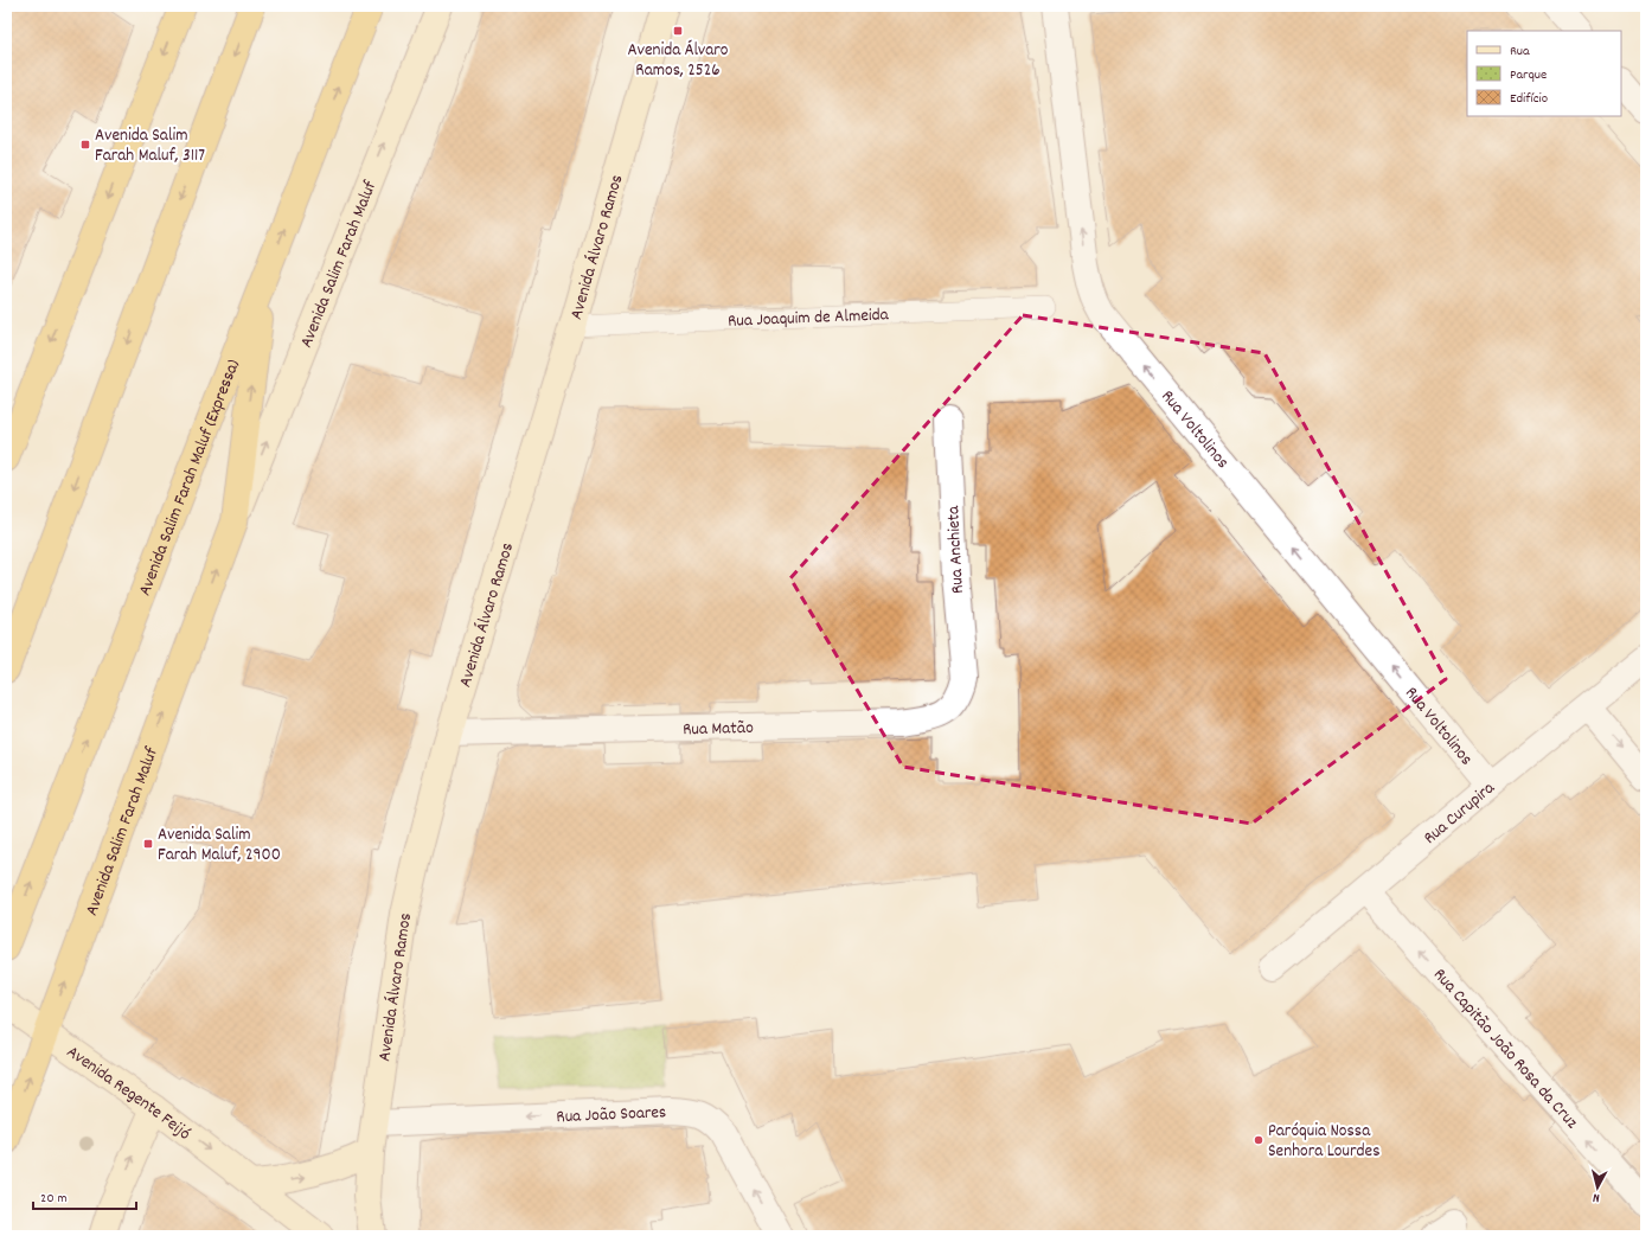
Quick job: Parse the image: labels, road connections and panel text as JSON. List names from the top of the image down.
{
  "streets": {
    "highway": ["Avenida Salim Farah Maluf", "Avenida Salim Farah Maluf (Expressa)"],
    "street": [
      "Avenida Álvaro Ramos",
      "Rua Voltolinos",
      "Rua Anchieta",
      "Rua Matão",
      "Rua Curupira",
      "Rua Capitão João Rosa da Cruz",
      "Avenida Regente Feijó",
      "Rua João Soares"
    ],
    "lane": ["Rua Joaquim de Almeida"]
  },
  "crossings": [
    ["Avenida Álvaro Ramos", "Rua Joaquim de Almeida"],
    ["Avenida Álvaro Ramos", "Rua Matão"],
    ["Avenida Álvaro Ramos", "Rua João Soares"],
    ["Avenida Salim Farah Maluf", "Avenida Salim Farah Maluf (Expressa)"],
    ["Avenida Salim Farah Maluf", "Avenida Regente Feijó"],
    ["Rua Voltolinos", "Rua Curupira"],
    ["Rua Anchieta", "Rua Matão"],
    ["Rua Curupira", "Rua Capitão João Rosa da Cruz"]
  ],
  "one_way": ["Rua Voltolinos", "Rua Capitão João Rosa da Cruz", "Rua João Soares"],
  "places": {
    "transit": ["Avenida Álvaro Ramos, 2526", "Avenida Salim Farah Maluf, 3117", "Avenida Salim Farah Maluf, 2900"],
    "other": ["Paróquia Nossa Senhora Lourdes"]
  },
  "legend": ["Rua", "Parque", "Edifício"],
  "scale_bar": "20 m",
  "north": "bottom"
}
